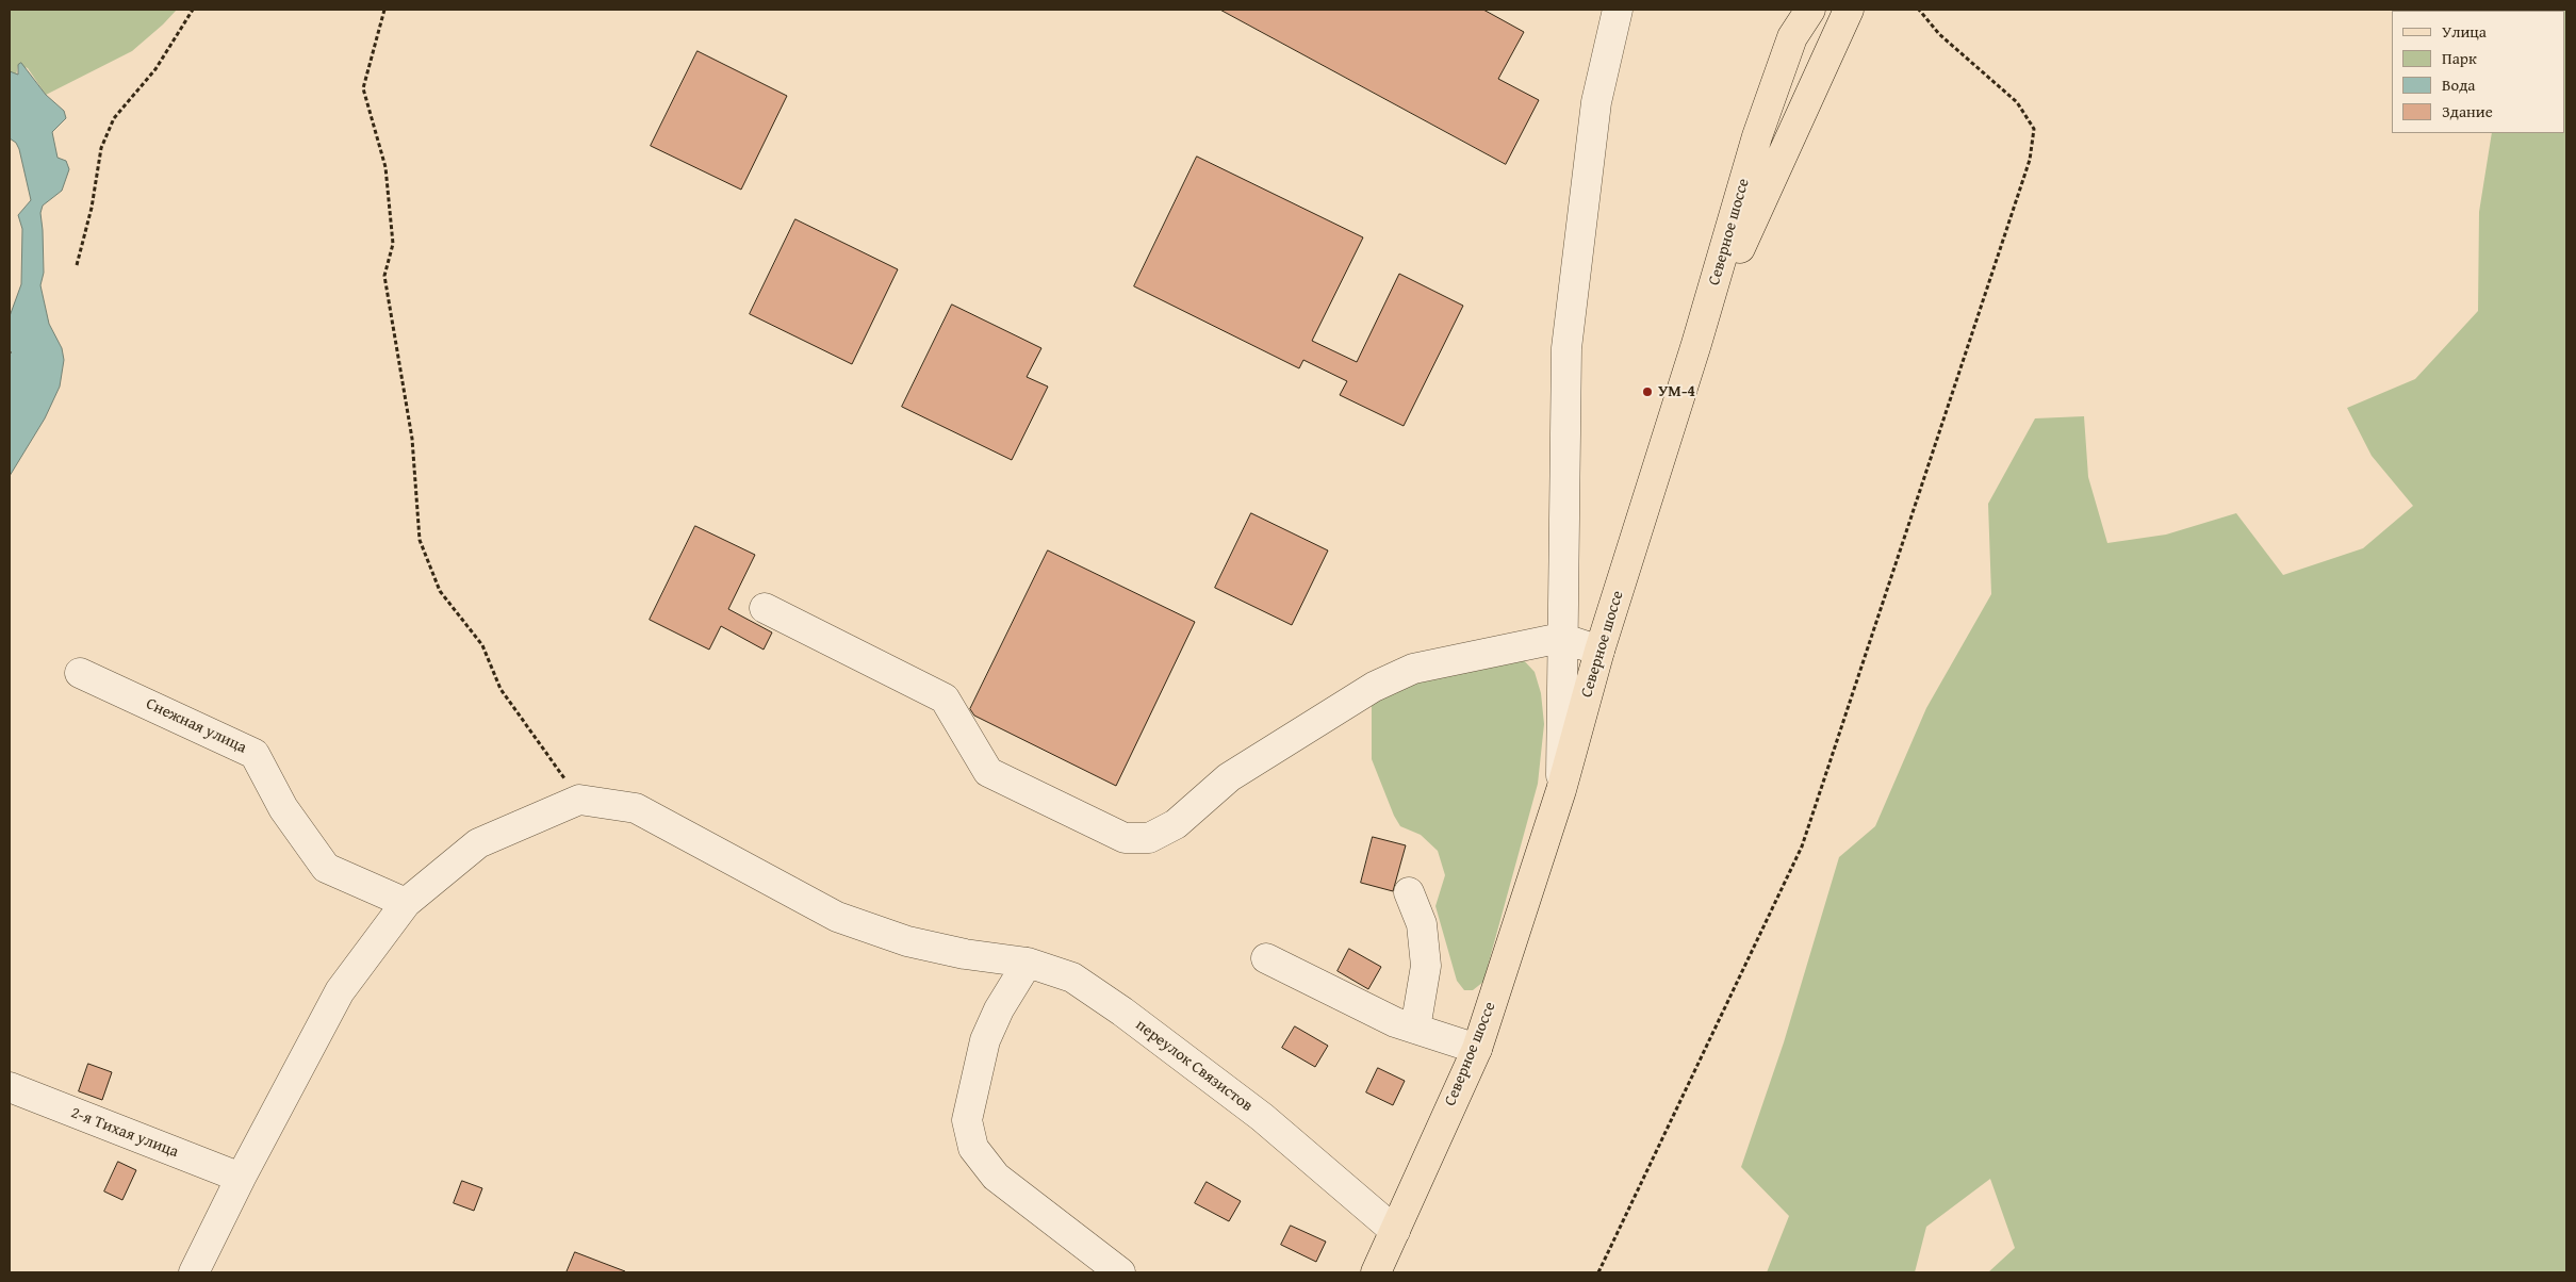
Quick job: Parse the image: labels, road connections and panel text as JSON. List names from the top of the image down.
{
  "streets": {
    "main road": ["Северное шоссе"],
    "street": ["Снежная улица", "переулок Связистов", "2-я Тихая улица"]
  },
  "crossings": [
    ["Северное шоссе", "переулок Связистов"]
  ],
  "places": ["УМ-4"],
  "legend": [
    "Улица",
    "Парк",
    "Вода",
    "Здание"
  ]
}
